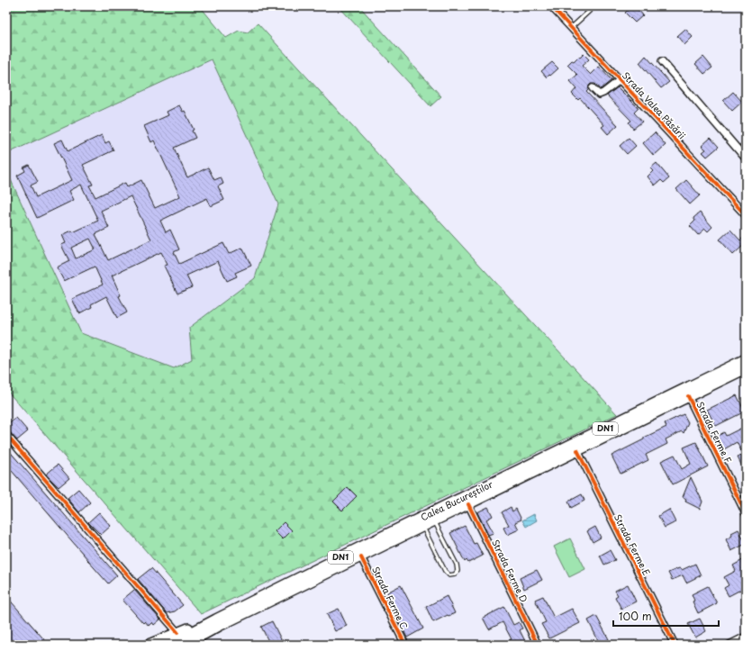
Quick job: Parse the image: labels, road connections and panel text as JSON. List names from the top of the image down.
{
  "streets": {
    "highway": ["DN1", "Calea Bucureștilor"],
    "street": [
      "Strada Valea Păsării",
      "Strada Ferme F",
      "Strada Ferme E",
      "Strada Ferme D",
      "Strada Ferme C"
    ]
  },
  "crossings": [
    ["DN1", "Calea Bucureștilor"],
    ["Strada Ferme F", "Calea Bucureștilor"],
    ["Calea Bucureștilor", "Strada Ferme E"],
    ["Calea Bucureștilor", "Strada Ferme D"],
    ["Calea Bucureștilor", "Strada Ferme C"]
  ],
  "scale_bar": "100 m"
}
